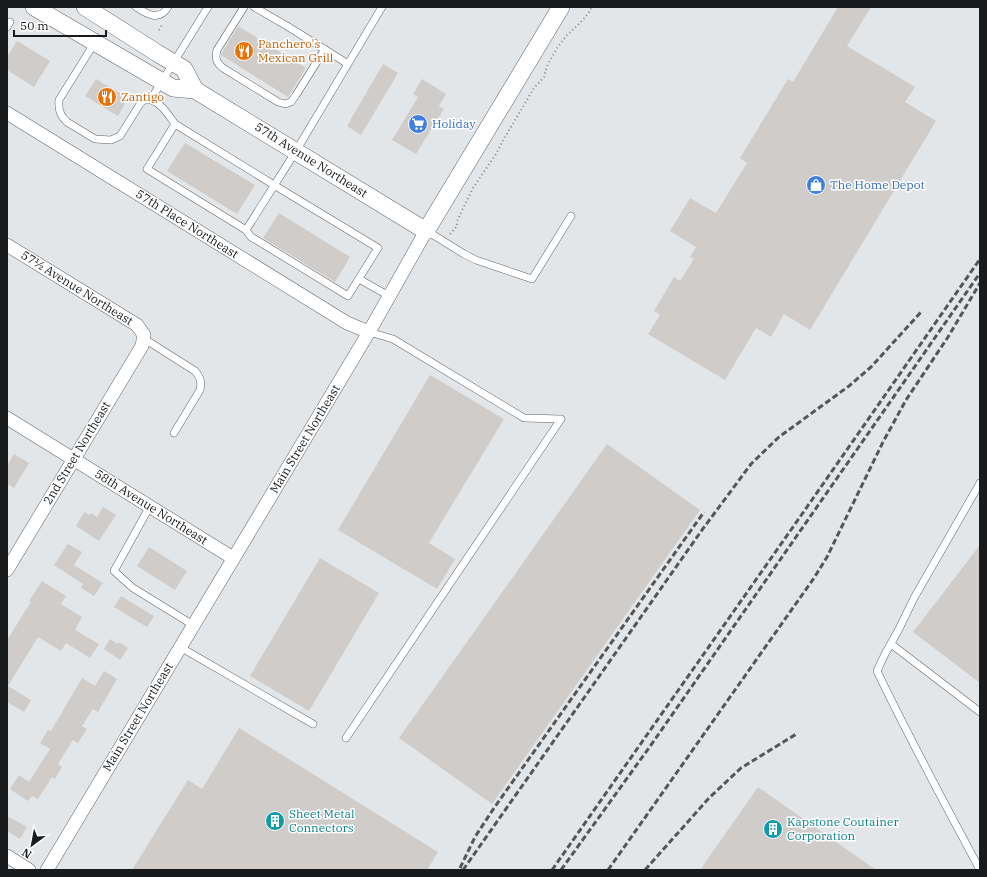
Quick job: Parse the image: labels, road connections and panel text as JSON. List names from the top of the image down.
{
  "streets": {
    "street": [
      "57th Avenue Northeast",
      "57th Place Northeast",
      "57½ Avenue Northeast",
      "Main Street Northeast",
      "2nd Street Northeast",
      "58th Avenue Northeast"
    ]
  },
  "crossings": [
    ["57th Avenue Northeast", "Main Street Northeast"],
    ["57th Place Northeast", "Main Street Northeast"],
    ["57½ Avenue Northeast", "2nd Street Northeast"],
    ["Main Street Northeast", "58th Avenue Northeast"],
    ["2nd Street Northeast", "58th Avenue Northeast"]
  ],
  "places": {
    "restaurant": ["Panchero's Mexican Grill", "Zantigo"],
    "supermarket": ["Holiday"],
    "shop": ["The Home Depot"],
    "building": ["Sheet Metal Connectors", "Kapstone Coutainer Corporation"]
  },
  "scale_bar": "50 m",
  "north": "bottom left"
}
